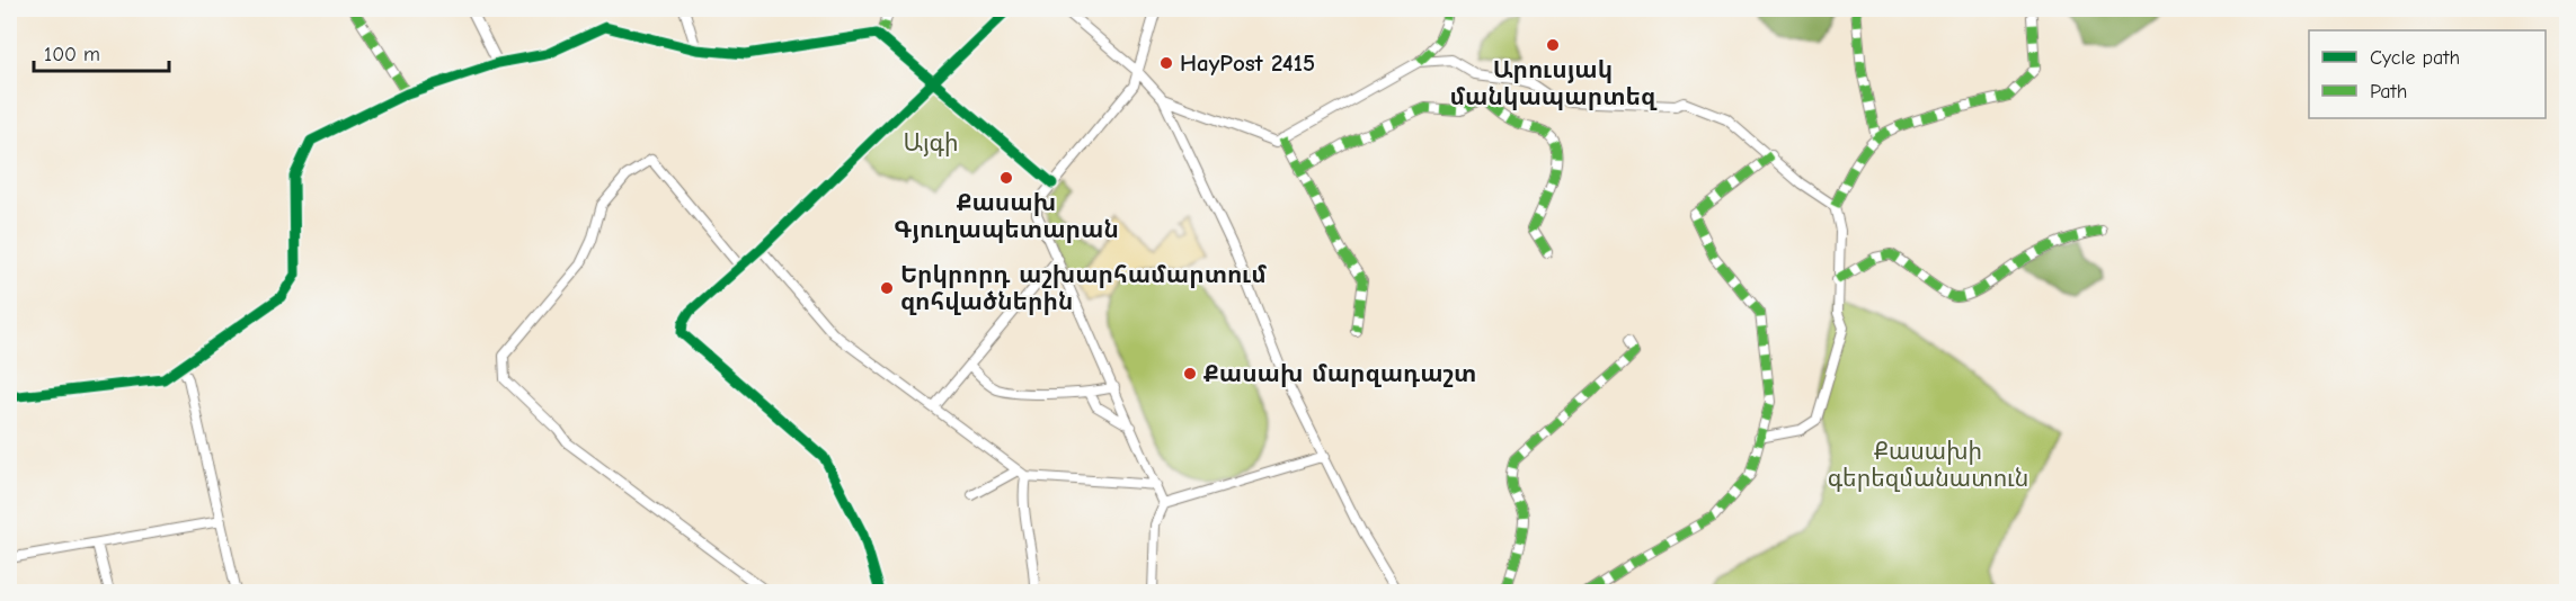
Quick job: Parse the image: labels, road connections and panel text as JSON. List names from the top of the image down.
{
  "parks": ["Այգի", "Քասախի գերեզմանատուն"],
  "places": [
    "Արուսյակ մանկապարտեզ",
    "HayPost 2415",
    "Քասախ Գյուղապետարան",
    "Երկրորդ աշխարհամարտում զոհվածներին",
    "Քասախ մարզադաշտ"
  ],
  "legend": ["Cycle path", "Path"],
  "scale_bar": "100 m"
}
